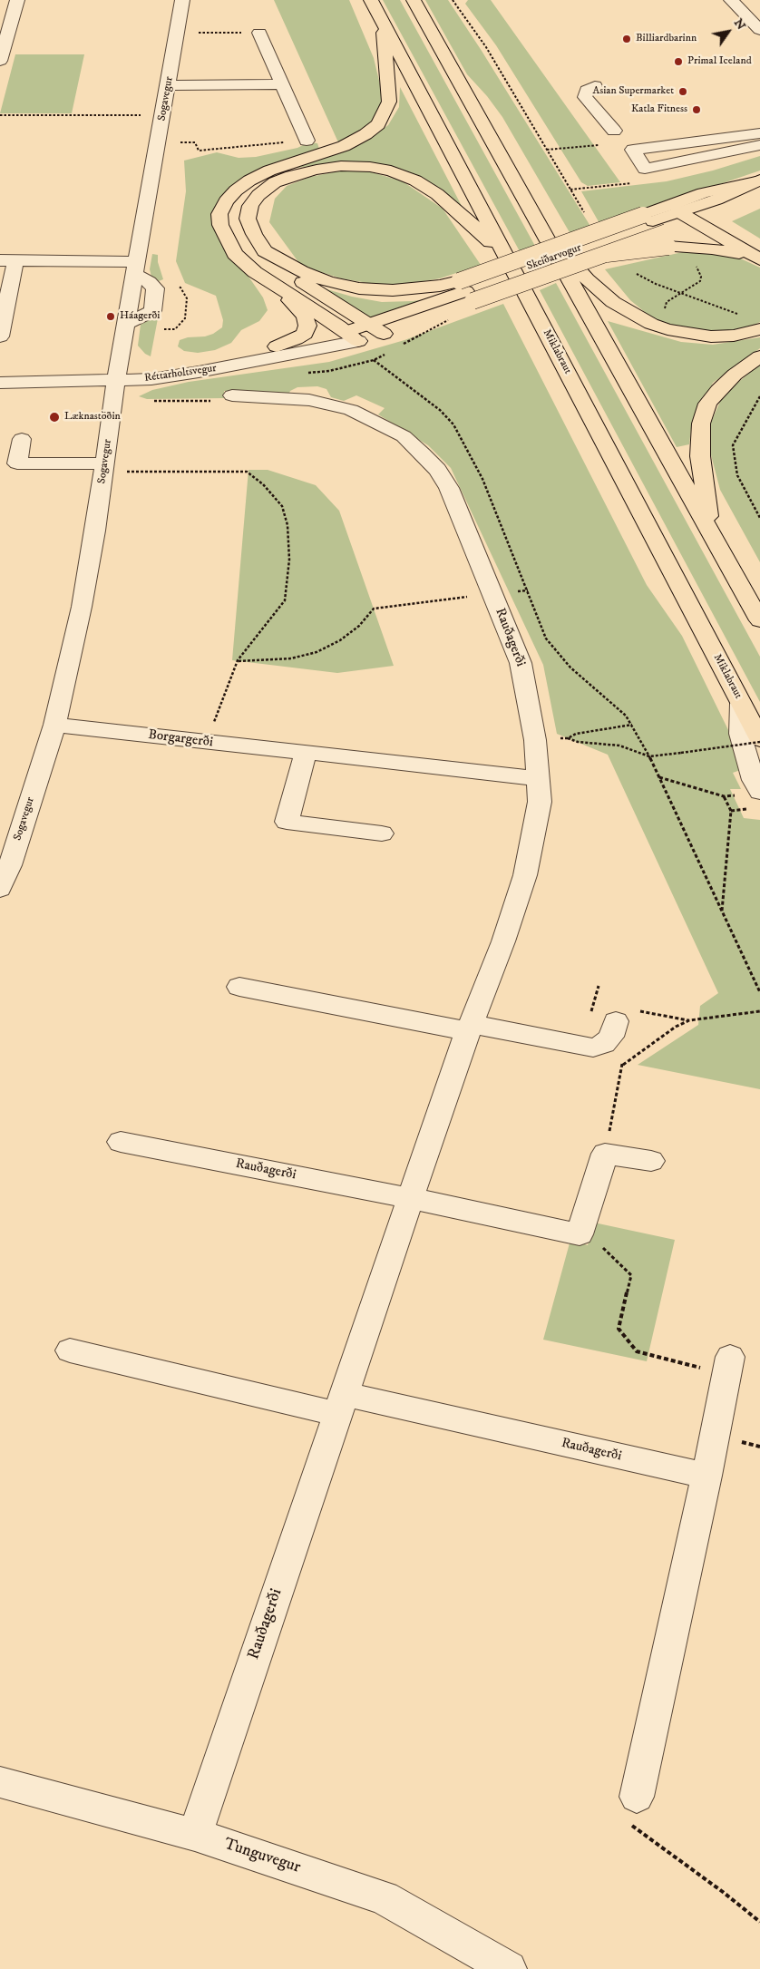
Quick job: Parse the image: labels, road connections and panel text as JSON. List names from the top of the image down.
{
  "streets": {
    "main road": ["Skeiðarvogur", "Miklabraut"],
    "street": [
      "Sogavegur",
      "Réttarholtsvegur",
      "Rauðagerði",
      "Borgargerði",
      "Tunguvegur"
    ]
  },
  "crossings": [
    ["Sogavegur", "Réttarholtsvegur"],
    ["Sogavegur", "Borgargerði"],
    ["Skeiðarvogur", "Réttarholtsvegur"],
    ["Rauðagerði", "Borgargerði"],
    ["Rauðagerði", "Tunguvegur"]
  ],
  "places": [
    "Billiardbarinn",
    "Primal Iceland",
    "Asian Supermarket",
    "Katla Fitness",
    "Háagerði",
    "Læknastöðin"
  ],
  "north": "top right"
}
